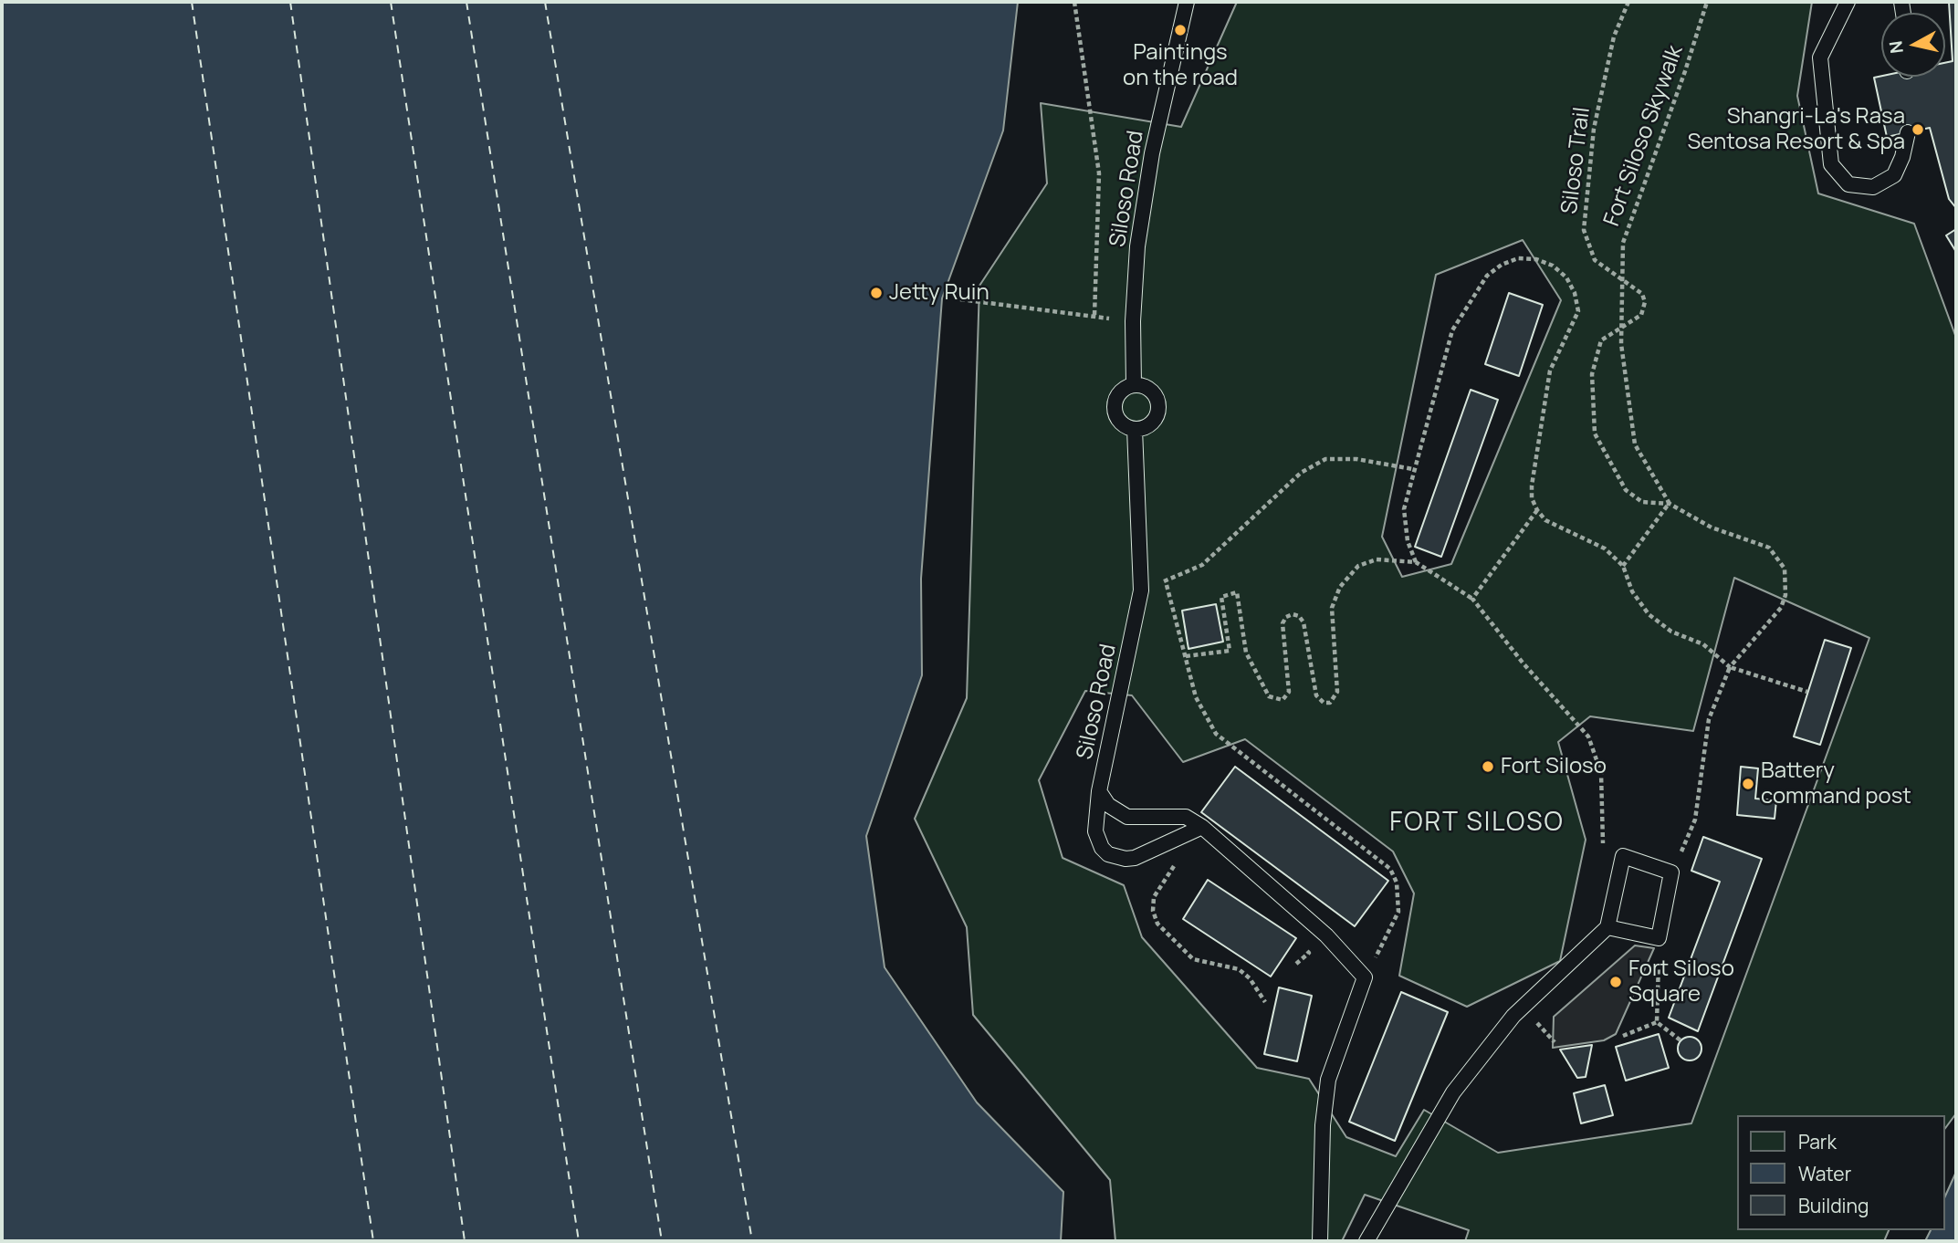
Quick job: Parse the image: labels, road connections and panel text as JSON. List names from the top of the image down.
{
  "streets": {
    "lane": ["Siloso Road"],
    "path": ["Fort Siloso Skywalk", "Siloso Trail"]
  },
  "crossings": [
    ["Fort Siloso Skywalk", "Siloso Trail"]
  ],
  "districts": ["FORT SILOSO"],
  "places": [
    "Paintings on the road",
    "Shangri-La's Rasa Sentosa Resort & Spa",
    "Jetty Ruin",
    "Fort Siloso",
    "Battery command post",
    "Fort Siloso Square"
  ],
  "legend": ["Park", "Water", "Building"],
  "north": "left"
}
